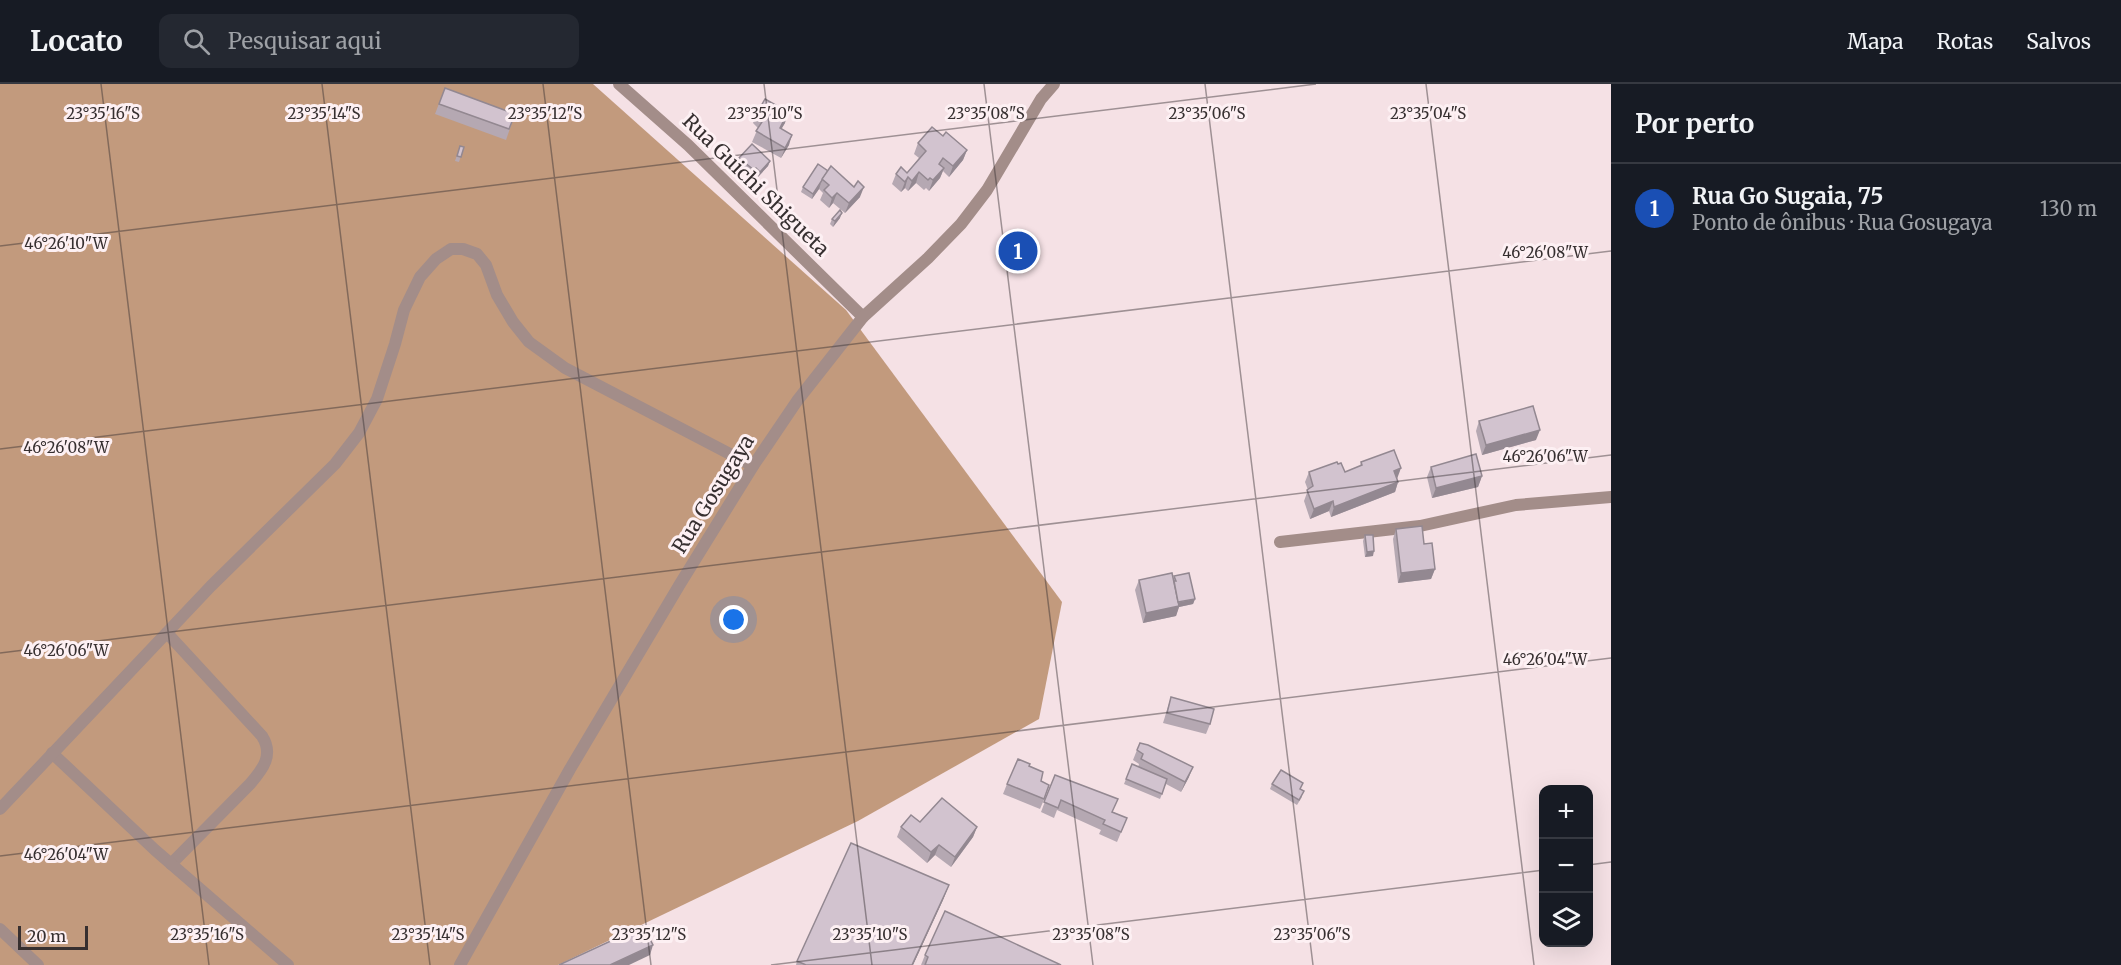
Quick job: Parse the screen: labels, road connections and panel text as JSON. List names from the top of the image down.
{
  "streets": {
    "street": ["Rua Guichi Shigueta", "Rua Gosugaya"]
  },
  "crossings": [
    ["Rua Guichi Shigueta", "Rua Gosugaya"]
  ],
  "scale_bar": "20 m",
  "page": {
    "header": "Locato",
    "search": "Pesquisar aqui",
    "nav": ["Mapa", "Rotas", "Salvos"],
    "heading": "Por perto",
    "list": [
      {
        "mark": "1",
        "name": "Rua Go Sugaia, 75",
        "note": "Ponto de ônibus · Rua Gosugaya",
        "value": "130 m"
      }
    ],
    "pins": "1",
    "map_buttons": ["+", "−"],
    "scale": "20 m"
  },
  "coordinates": [
    "23°35'16\"S",
    "23°35'14\"S",
    "23°35'12\"S",
    "23°35'10\"S",
    "23°35'08\"S",
    "23°35'06\"S",
    "23°35'04\"S",
    "46°26'10\"W",
    "46°26'08\"W",
    "46°26'06\"W",
    "46°26'04\"W"
  ]
}
